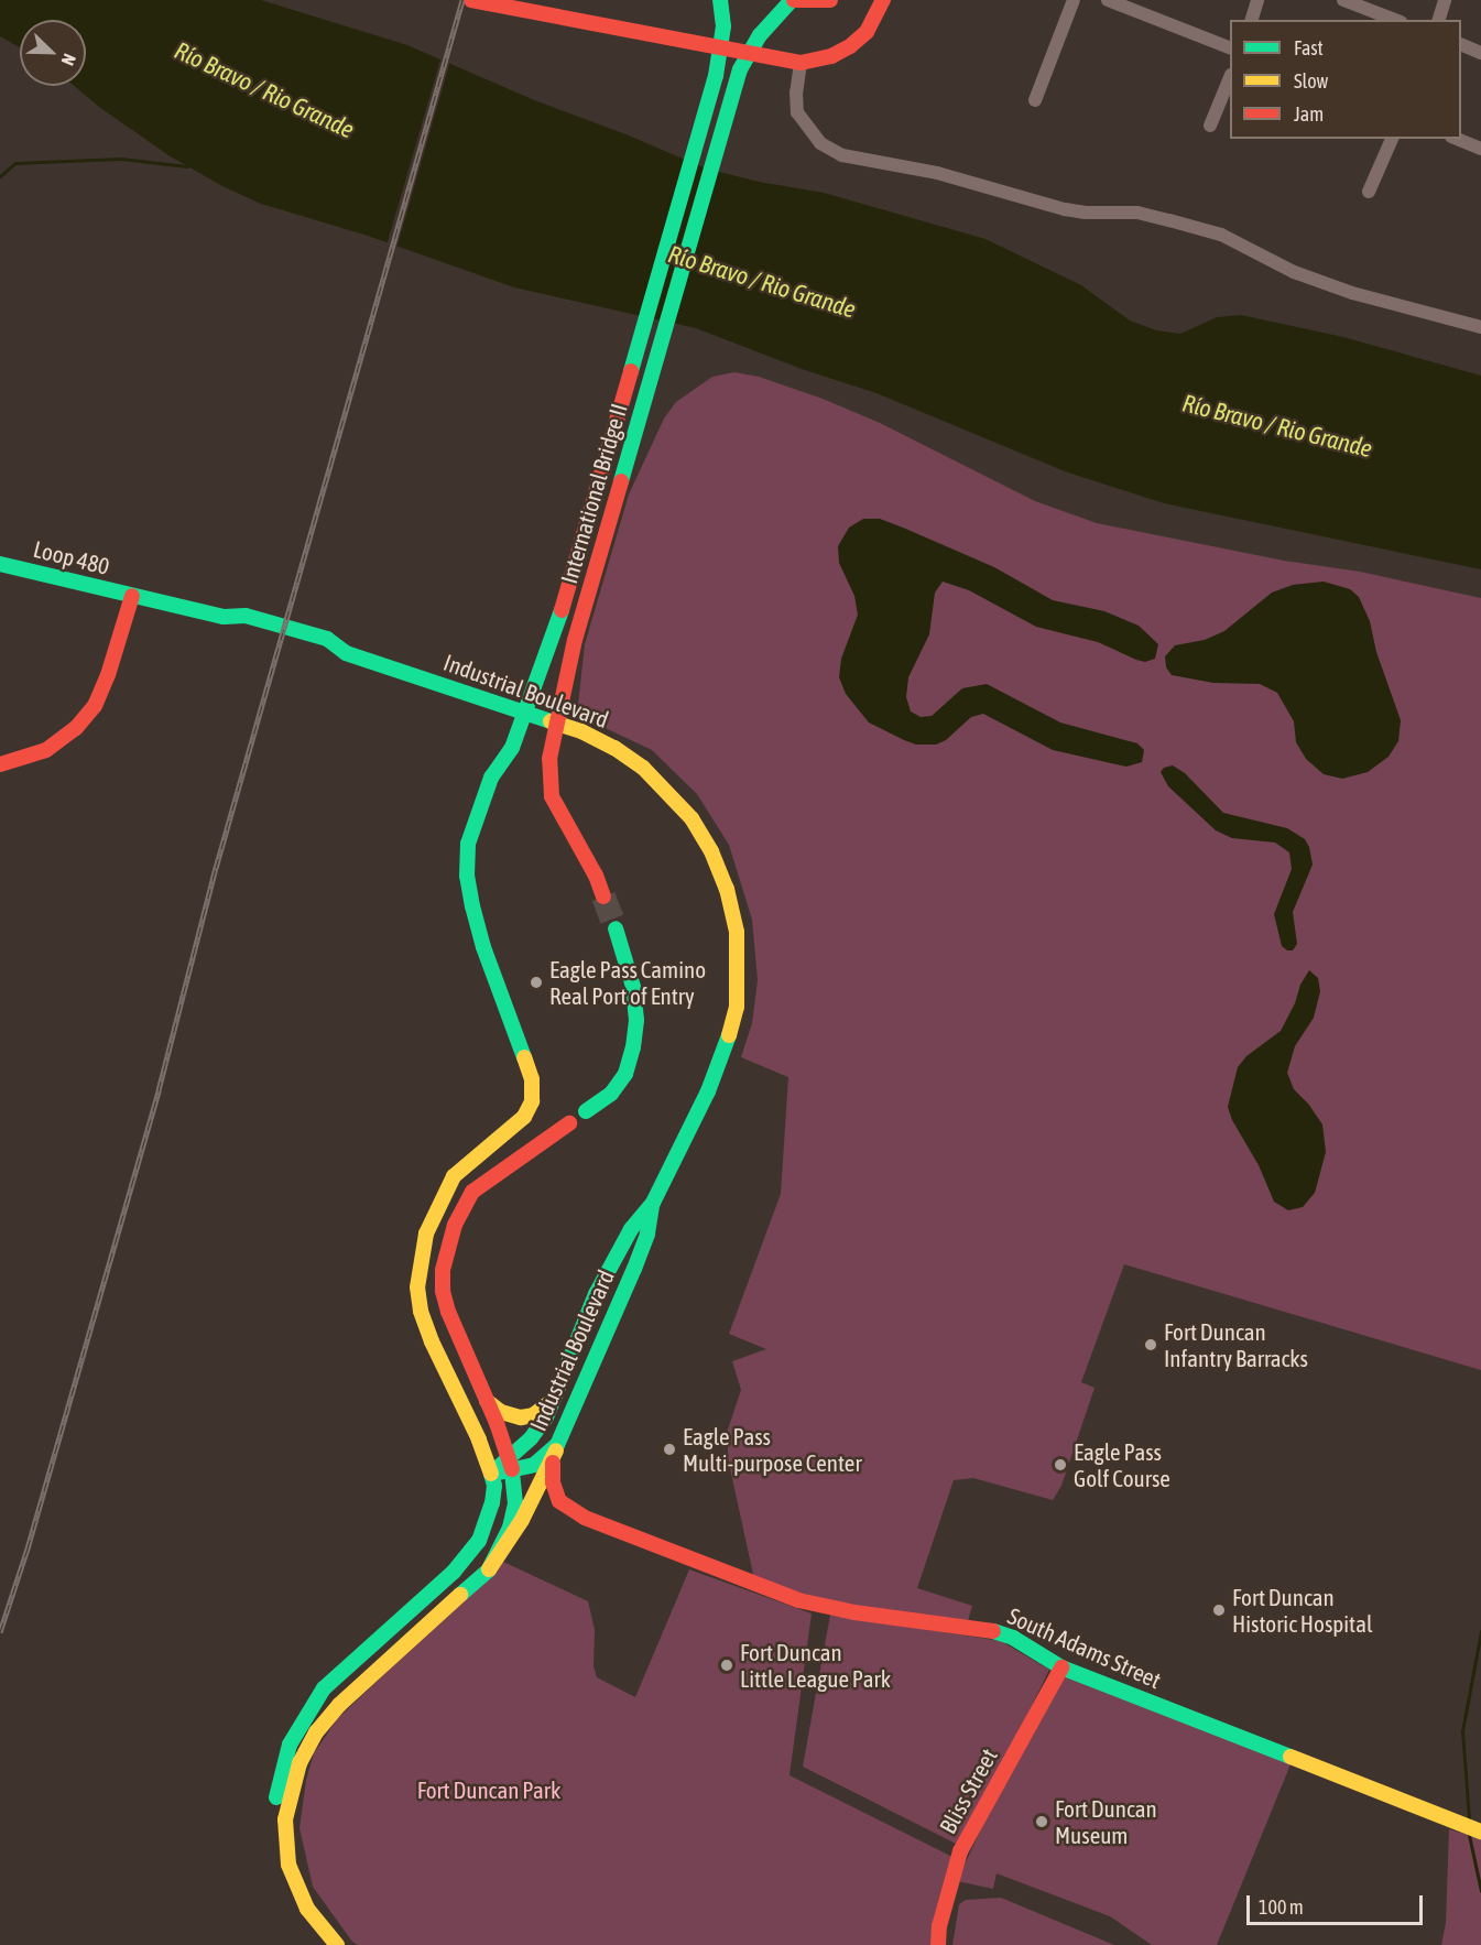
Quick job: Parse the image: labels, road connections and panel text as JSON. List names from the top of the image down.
{
  "streets": {
    "main road": [
      "International Bridge II",
      "Loop 480",
      "Industrial Boulevard",
      "South Adams Street",
      "Bliss Street"
    ]
  },
  "crossings": [
    ["International Bridge II", "Industrial Boulevard"],
    ["Loop 480", "Industrial Boulevard"],
    ["South Adams Street", "Bliss Street"]
  ],
  "water": ["Río Bravo / Rio Grande"],
  "parks": ["Fort Duncan Park"],
  "places": [
    "Eagle Pass Camino Real Port of Entry",
    "Fort Duncan Infantry Barracks",
    "Eagle Pass Multi-purpose Center",
    "Eagle Pass Golf Course",
    "Fort Duncan Historic Hospital",
    "Fort Duncan Little League Park",
    "Fort Duncan Museum"
  ],
  "legend": ["Fast", "Slow", "Jam"],
  "scale_bar": "100 m",
  "north": "bottom right"
}
